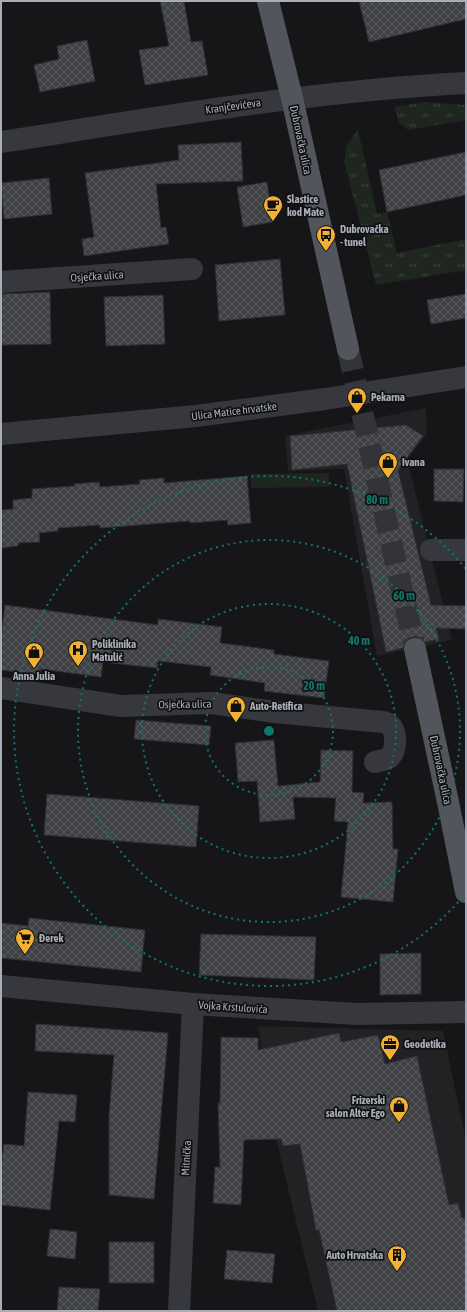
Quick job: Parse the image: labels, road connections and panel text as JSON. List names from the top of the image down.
{
  "streets": {
    "main road": ["Dubrovačka ulica"],
    "street": [
      "Kranjčevićeva",
      "Osječka ulica",
      "Ulica Matice hrvatske",
      "Vojka Krstulovića",
      "Mitnička"
    ]
  },
  "crossings": [
    ["Kranjčevićeva", "Dubrovačka ulica"],
    ["Vojka Krstulovića", "Mitnička"]
  ],
  "places": {
    "cafe": ["Slastice kod Mate"],
    "bus stop": ["Dubrovačka - tunel"],
    "shop": [
      "Pekarna",
      "Ivana",
      "Anna Julia",
      "Auto-Retifica",
      "Frizerski salon Alter Ego"
    ],
    "hospital": ["Poliklinika Matulić"],
    "supermarket": ["Đerek"],
    "office": ["Geodetika"],
    "building": ["Auto Hrvatska"]
  },
  "rings": [
    "80 m",
    "60 m",
    "40 m",
    "20 m"
  ]
}
